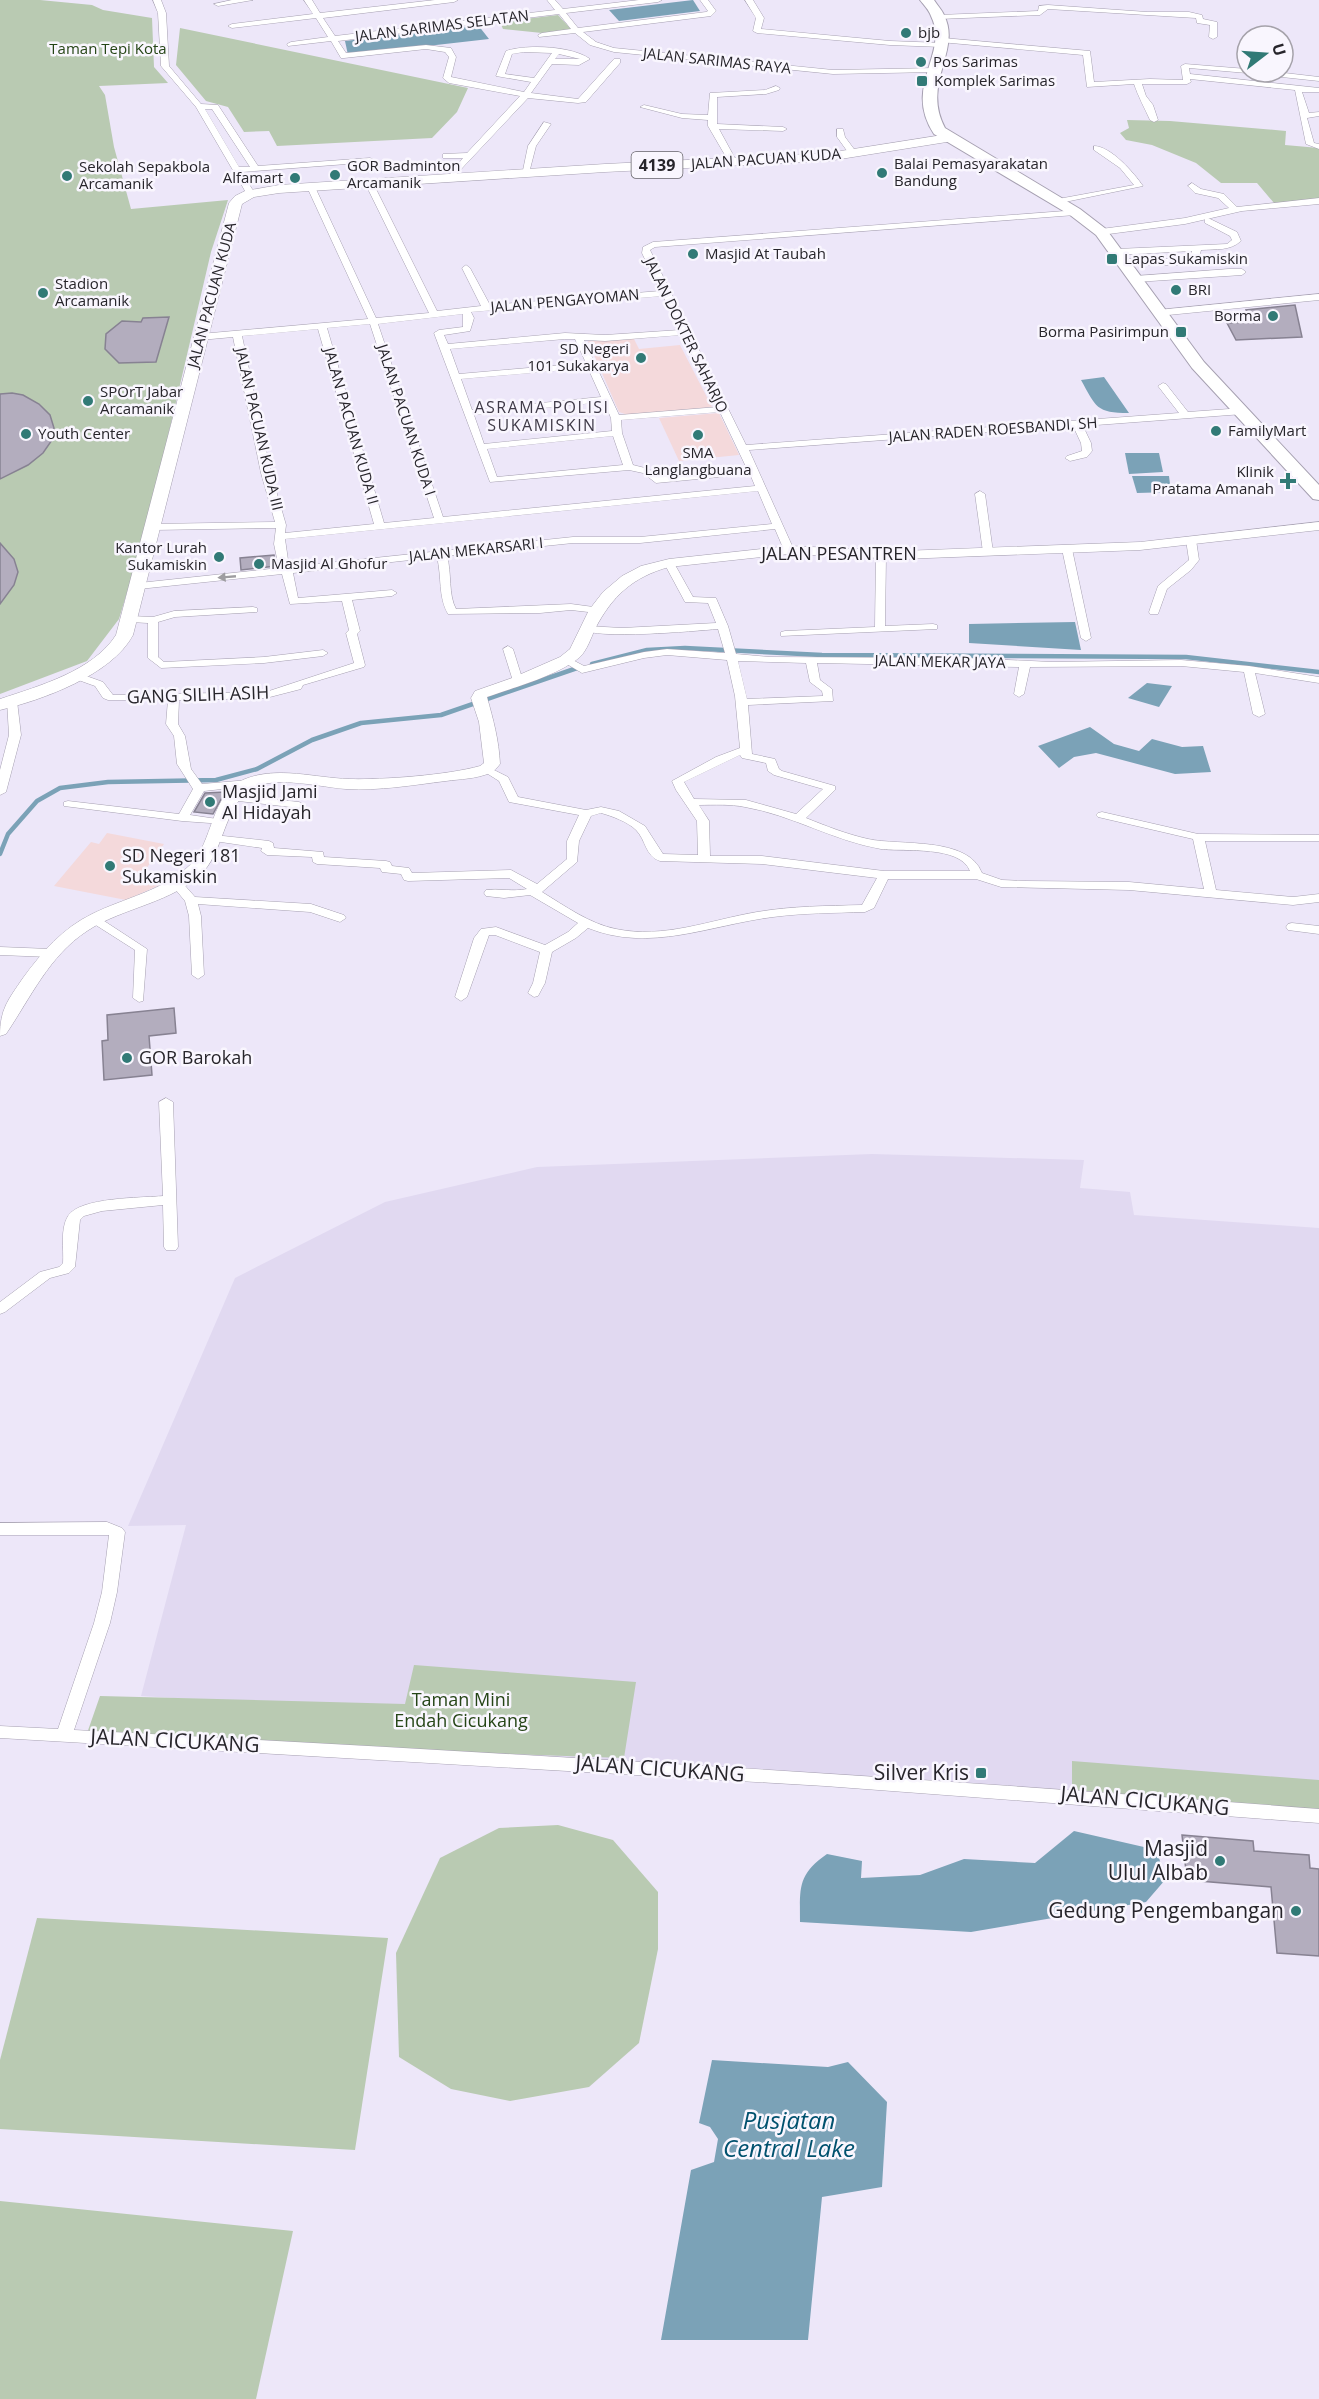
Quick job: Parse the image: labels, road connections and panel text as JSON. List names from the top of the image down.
{
  "streets": {
    "main road": ["JALAN PACUAN KUDA", "4139"],
    "street": [
      "JALAN SARIMAS SELATAN",
      "JALAN SARIMAS RAYA",
      "JALAN PENGAYOMAN",
      "JALAN DOKTER SAHARJO",
      "JALAN PACUAN KUDA I",
      "JALAN PACUAN KUDA II",
      "JALAN PACUAN KUDA III",
      "JALAN RADEN ROESBANDI, SH",
      "JALAN MEKARSARI I",
      "JALAN PESANTREN",
      "JALAN MEKAR JAYA",
      "GANG SILIH ASIH",
      "JALAN CICUKANG"
    ]
  },
  "crossings": [
    ["JALAN SARIMAS SELATAN", "JALAN SARIMAS RAYA"],
    ["JALAN PACUAN KUDA", "JALAN PACUAN KUDA I"],
    ["JALAN PACUAN KUDA", "JALAN PACUAN KUDA II"],
    ["JALAN PACUAN KUDA", "JALAN PACUAN KUDA III"],
    ["JALAN PACUAN KUDA", "JALAN MEKARSARI I"],
    ["JALAN PACUAN KUDA", "GANG SILIH ASIH"],
    ["JALAN PENGAYOMAN", "JALAN DOKTER SAHARJO"],
    ["JALAN PENGAYOMAN", "JALAN PACUAN KUDA I"],
    ["JALAN DOKTER SAHARJO", "JALAN RADEN ROESBANDI, SH"],
    ["JALAN DOKTER SAHARJO", "JALAN MEKARSARI I"],
    ["JALAN DOKTER SAHARJO", "JALAN PESANTREN"],
    ["JALAN PACUAN KUDA I", "JALAN PACUAN KUDA II"],
    ["JALAN PACUAN KUDA II", "JALAN PACUAN KUDA III"],
    ["JALAN PACUAN KUDA III", "JALAN MEKARSARI I"],
    ["JALAN PACUAN KUDA III", "GANG SILIH ASIH"],
    ["JALAN PESANTREN", "JALAN MEKAR JAYA"]
  ],
  "districts": ["ASRAMA POLISI SUKAMISKIN"],
  "water": ["Pusjatan Central Lake"],
  "parks": ["Taman Tepi Kota", "Taman Mini Endah Cicukang"],
  "places": {
    "other": [
      "bjb",
      "Pos Sarimas",
      "Balai Pemasyarakatan Bandung",
      "GOR Badminton Arcamanik",
      "Sekolah Sepakbola Arcamanik",
      "Alfamart",
      "Masjid At Taubah",
      "BRI",
      "Stadion Arcamanik",
      "Borma",
      "SD Negeri 101 Sukakarya",
      "SPOrT Jabar Arcamanik",
      "FamilyMart",
      "Youth Center",
      "SMA Langlangbuana",
      "Kantor Lurah Sukamiskin",
      "Masjid Al Ghofur",
      "Masjid Jami Al Hidayah",
      "SD Negeri 181 Sukamiskin",
      "GOR Barokah",
      "Masjid Ulul Albab",
      "Gedung Pengembangan"
    ],
    "transit": [
      "Komplek Sarimas",
      "Lapas Sukamiskin",
      "Borma Pasirimpun",
      "Silver Kris"
    ],
    "health": ["Klinik Pratama Amanah"]
  },
  "north": "right"
}
